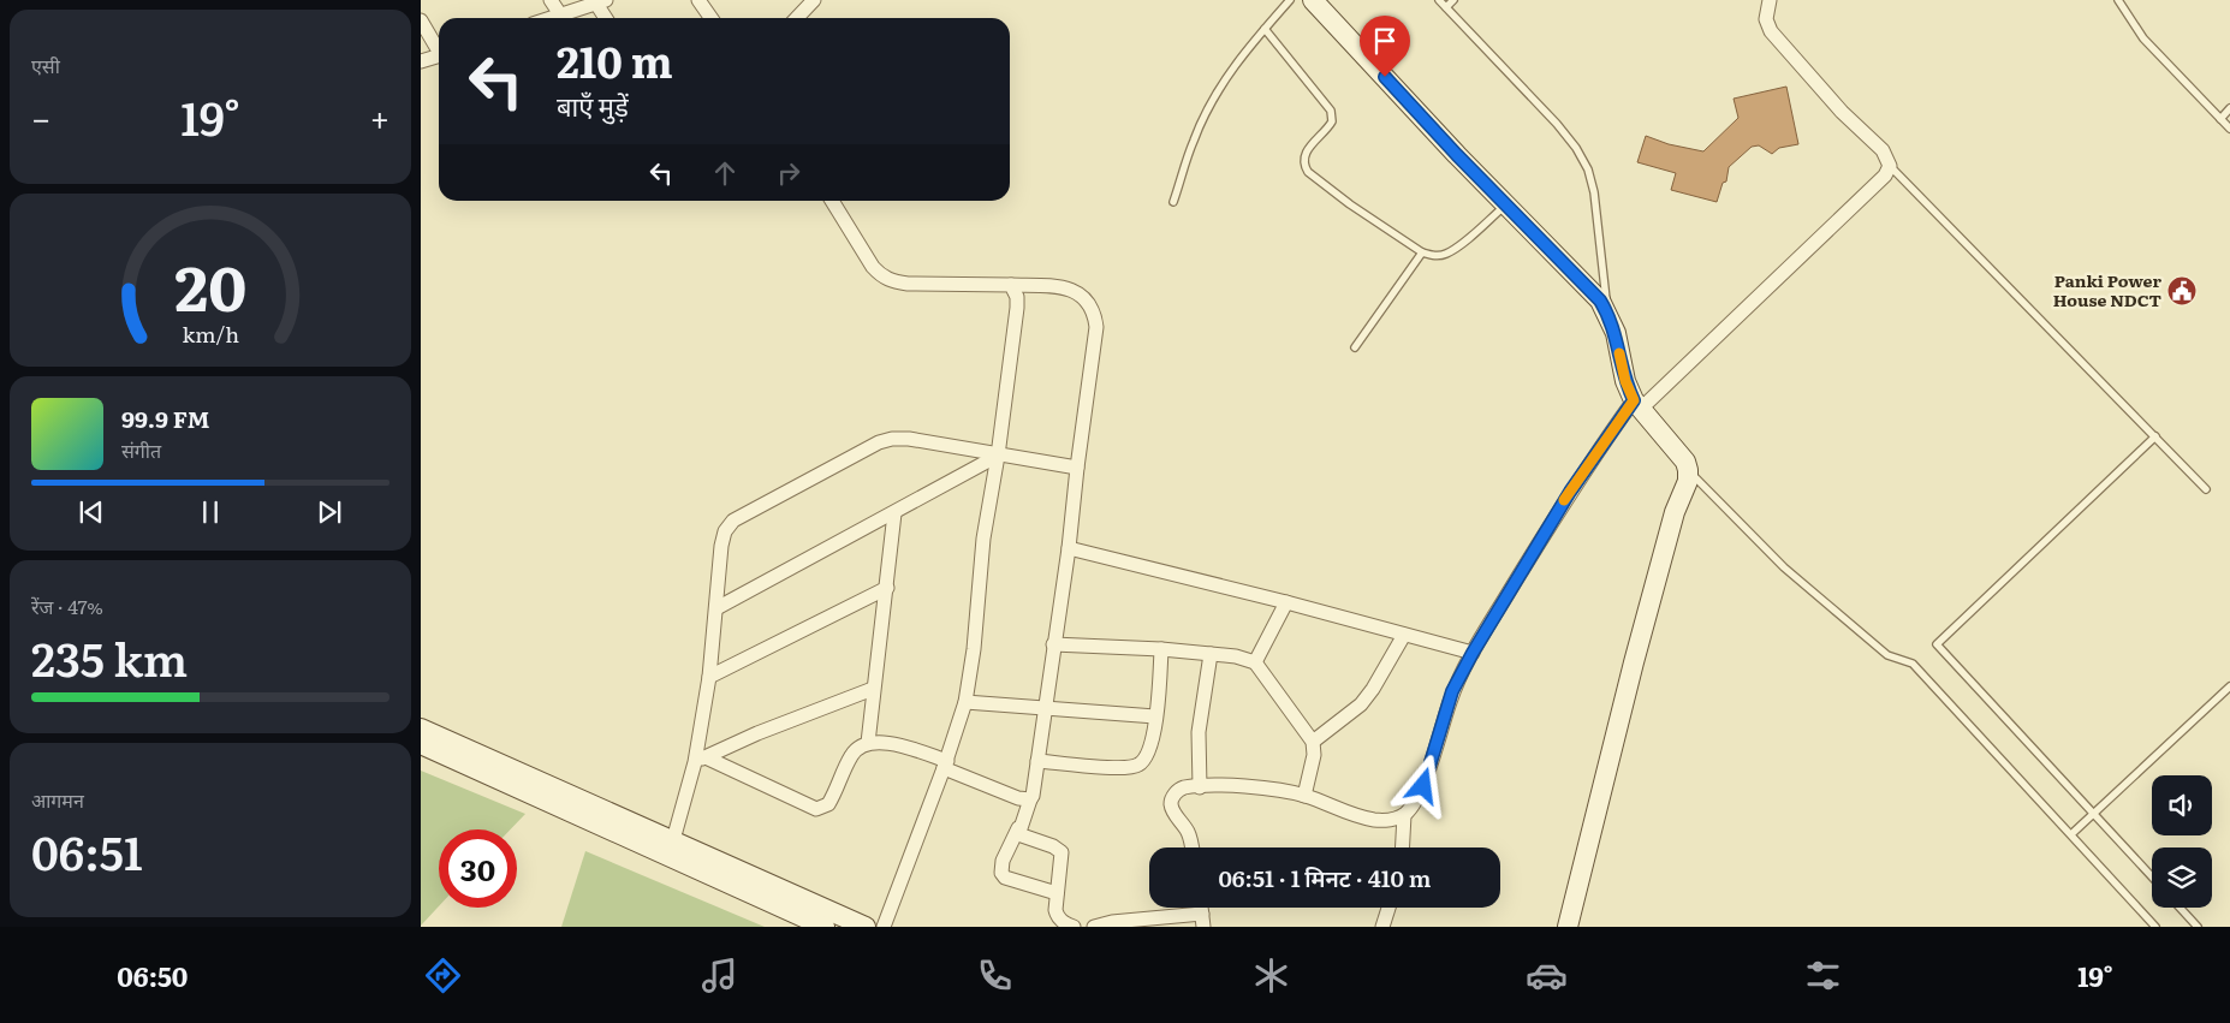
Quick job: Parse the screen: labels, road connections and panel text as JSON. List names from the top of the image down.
{
  "places": {
    "public building": ["Panki Power House NDCT"]
  },
  "page": {
    "tile": [
      "एसी",
      ["रेंज · 47%", "235 km"],
      ["आगमन", "06:51"]
    ],
    "turn": ["210 m", "बाएँ मुड़ें"],
    "heat": ["−", "19°", "+"],
    "song": ["99.9 FM", "संगीत"],
    "limit": "30",
    "trip": "06:51 · 1 मिनट · 410 m",
    "tabs": ["06:50", "19°"],
    "gauge": ["20", "km/h"]
  }
}
